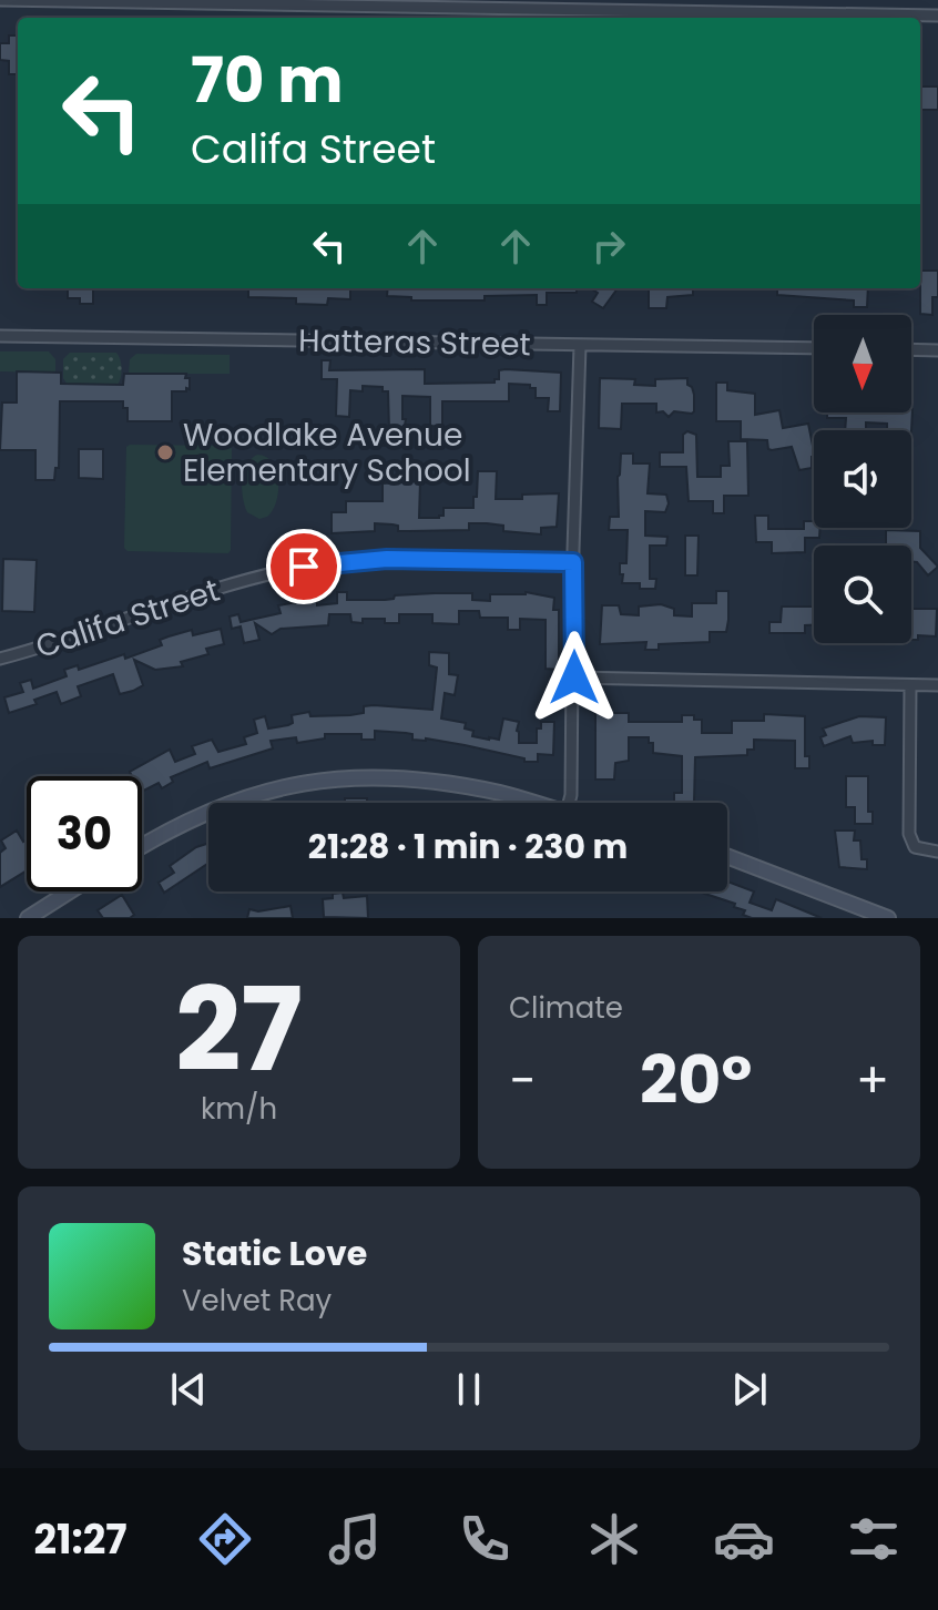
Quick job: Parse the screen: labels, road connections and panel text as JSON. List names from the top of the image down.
{
  "streets": {
    "street": ["Hatteras Street", "Califa Street"]
  },
  "places": ["Woodlake Avenue Elementary School"],
  "north": "bottom",
  "page": {
    "turn": ["70 m", "Califa Street"],
    "limit": "30",
    "trip": "21:28 · 1 min · 230 m",
    "tile": [
      ["27", "km/h"],
      "Climate"
    ],
    "heat": ["−", "20°", "+"],
    "song": ["Static Love", "Velvet Ray"],
    "tabs": "21:27"
  }
}
